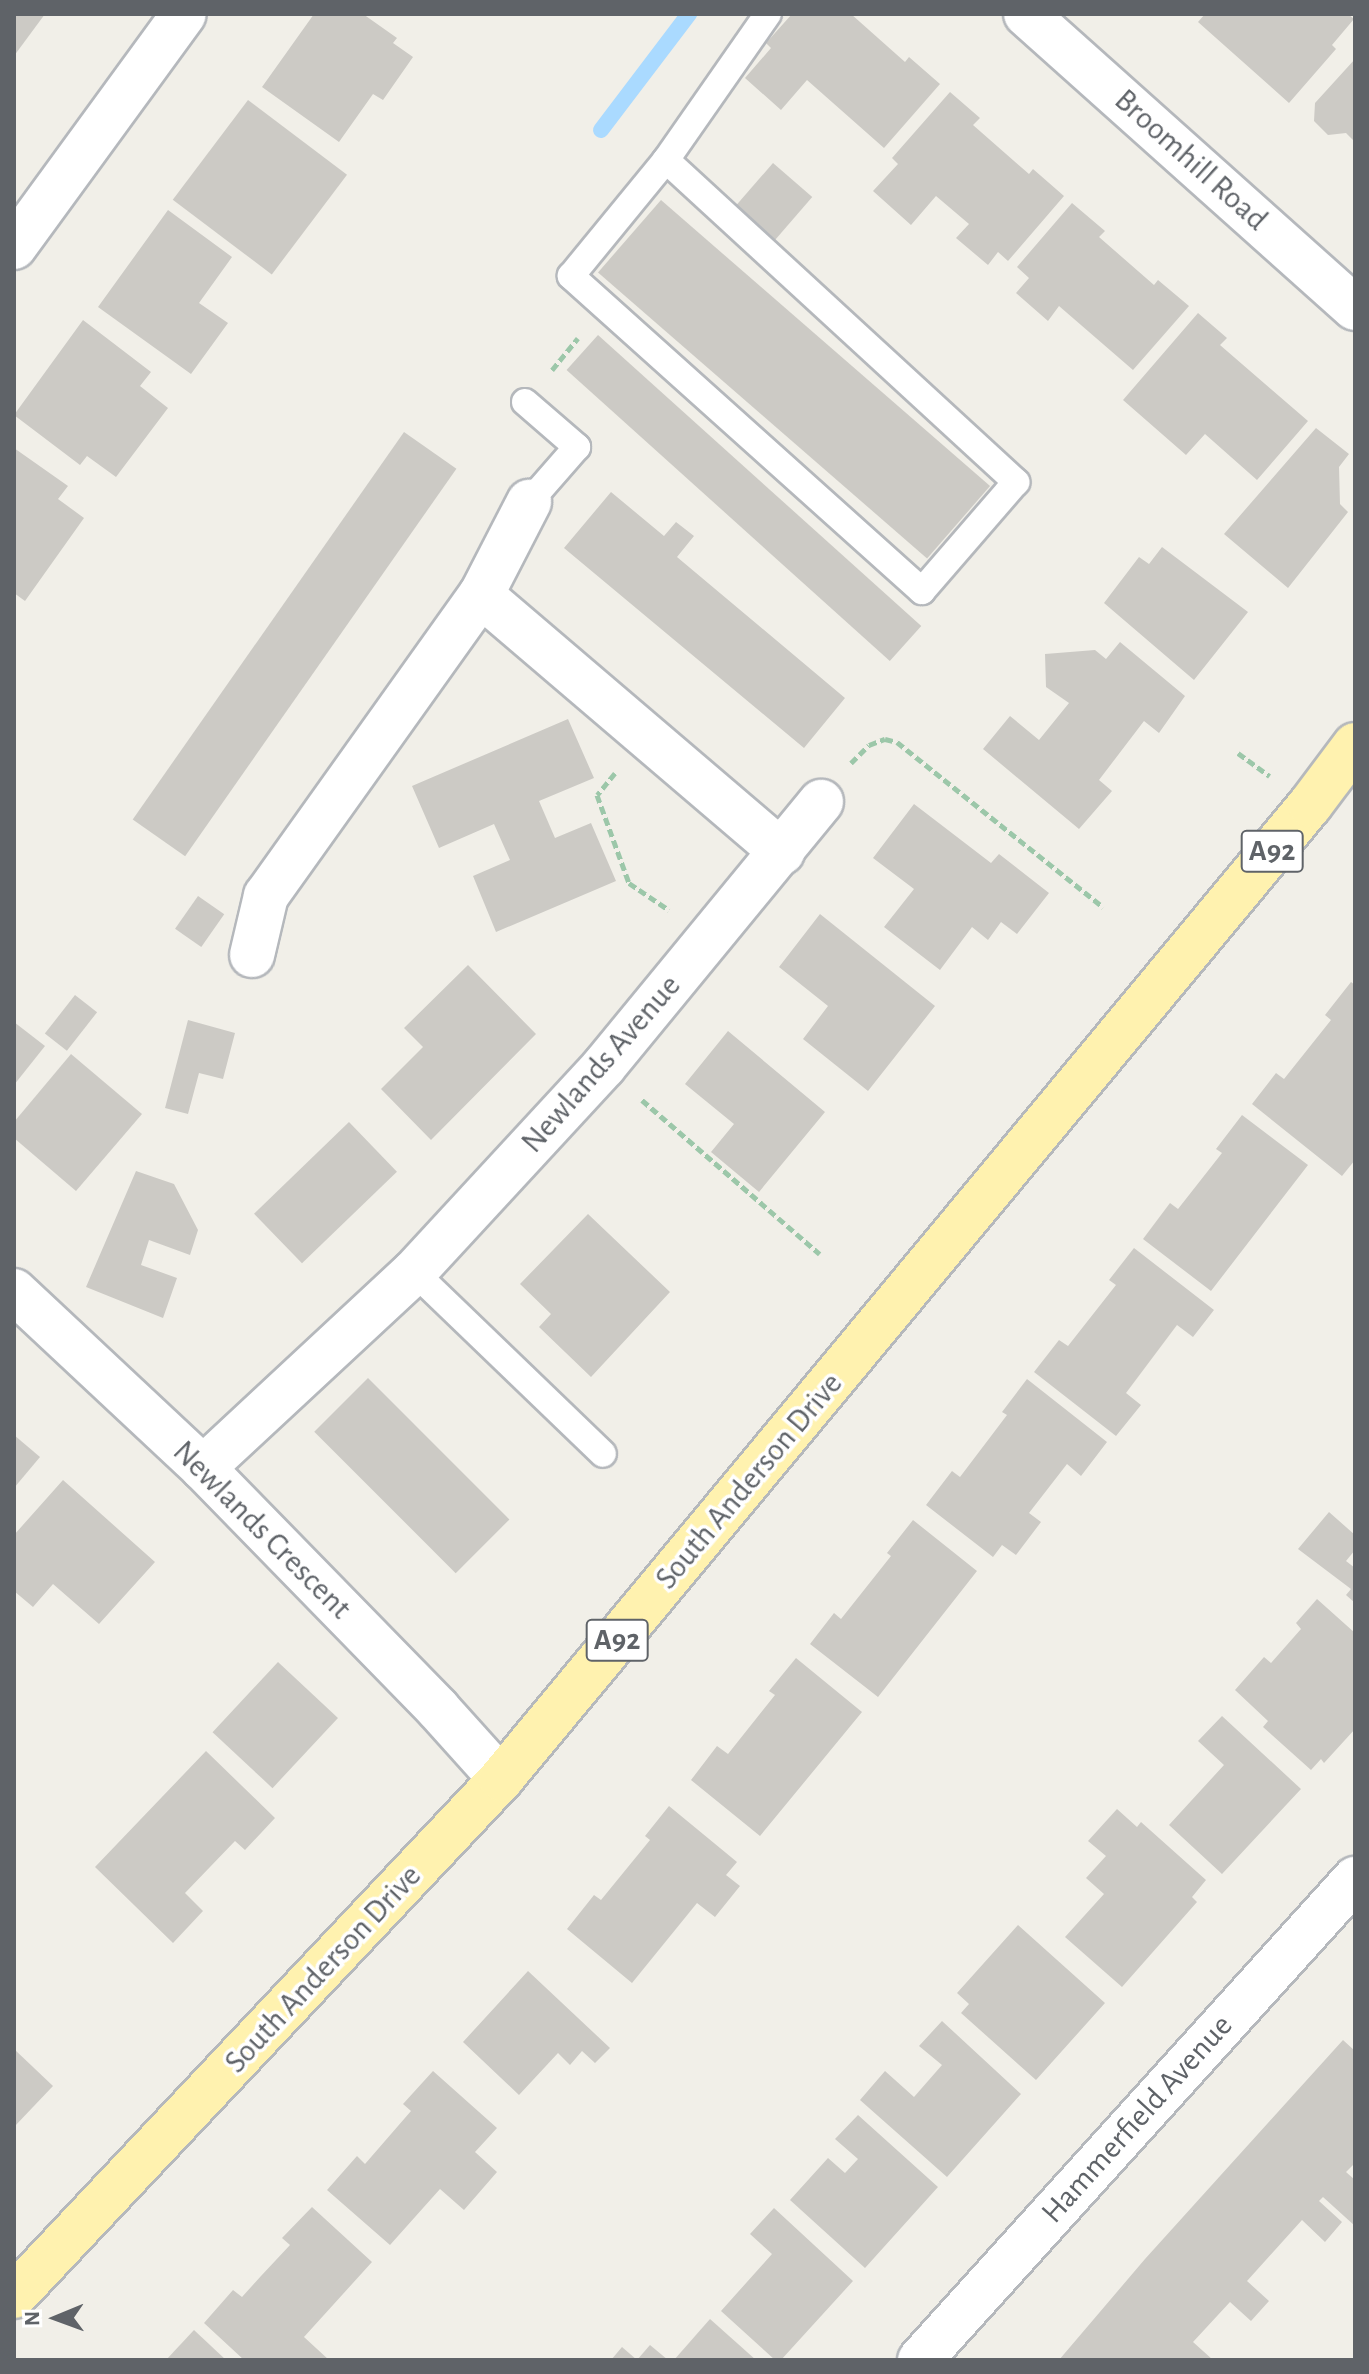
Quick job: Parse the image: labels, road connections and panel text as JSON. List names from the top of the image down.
{
  "streets": {
    "main road": ["A92", "South Anderson Drive"],
    "street": [
      "Broomhill Road",
      "Newlands Avenue",
      "Newlands Crescent",
      "Hammerfield Avenue"
    ]
  },
  "crossings": [
    ["Newlands Avenue", "Newlands Crescent"],
    ["South Anderson Drive", "Newlands Crescent"]
  ],
  "north": "left"
}
